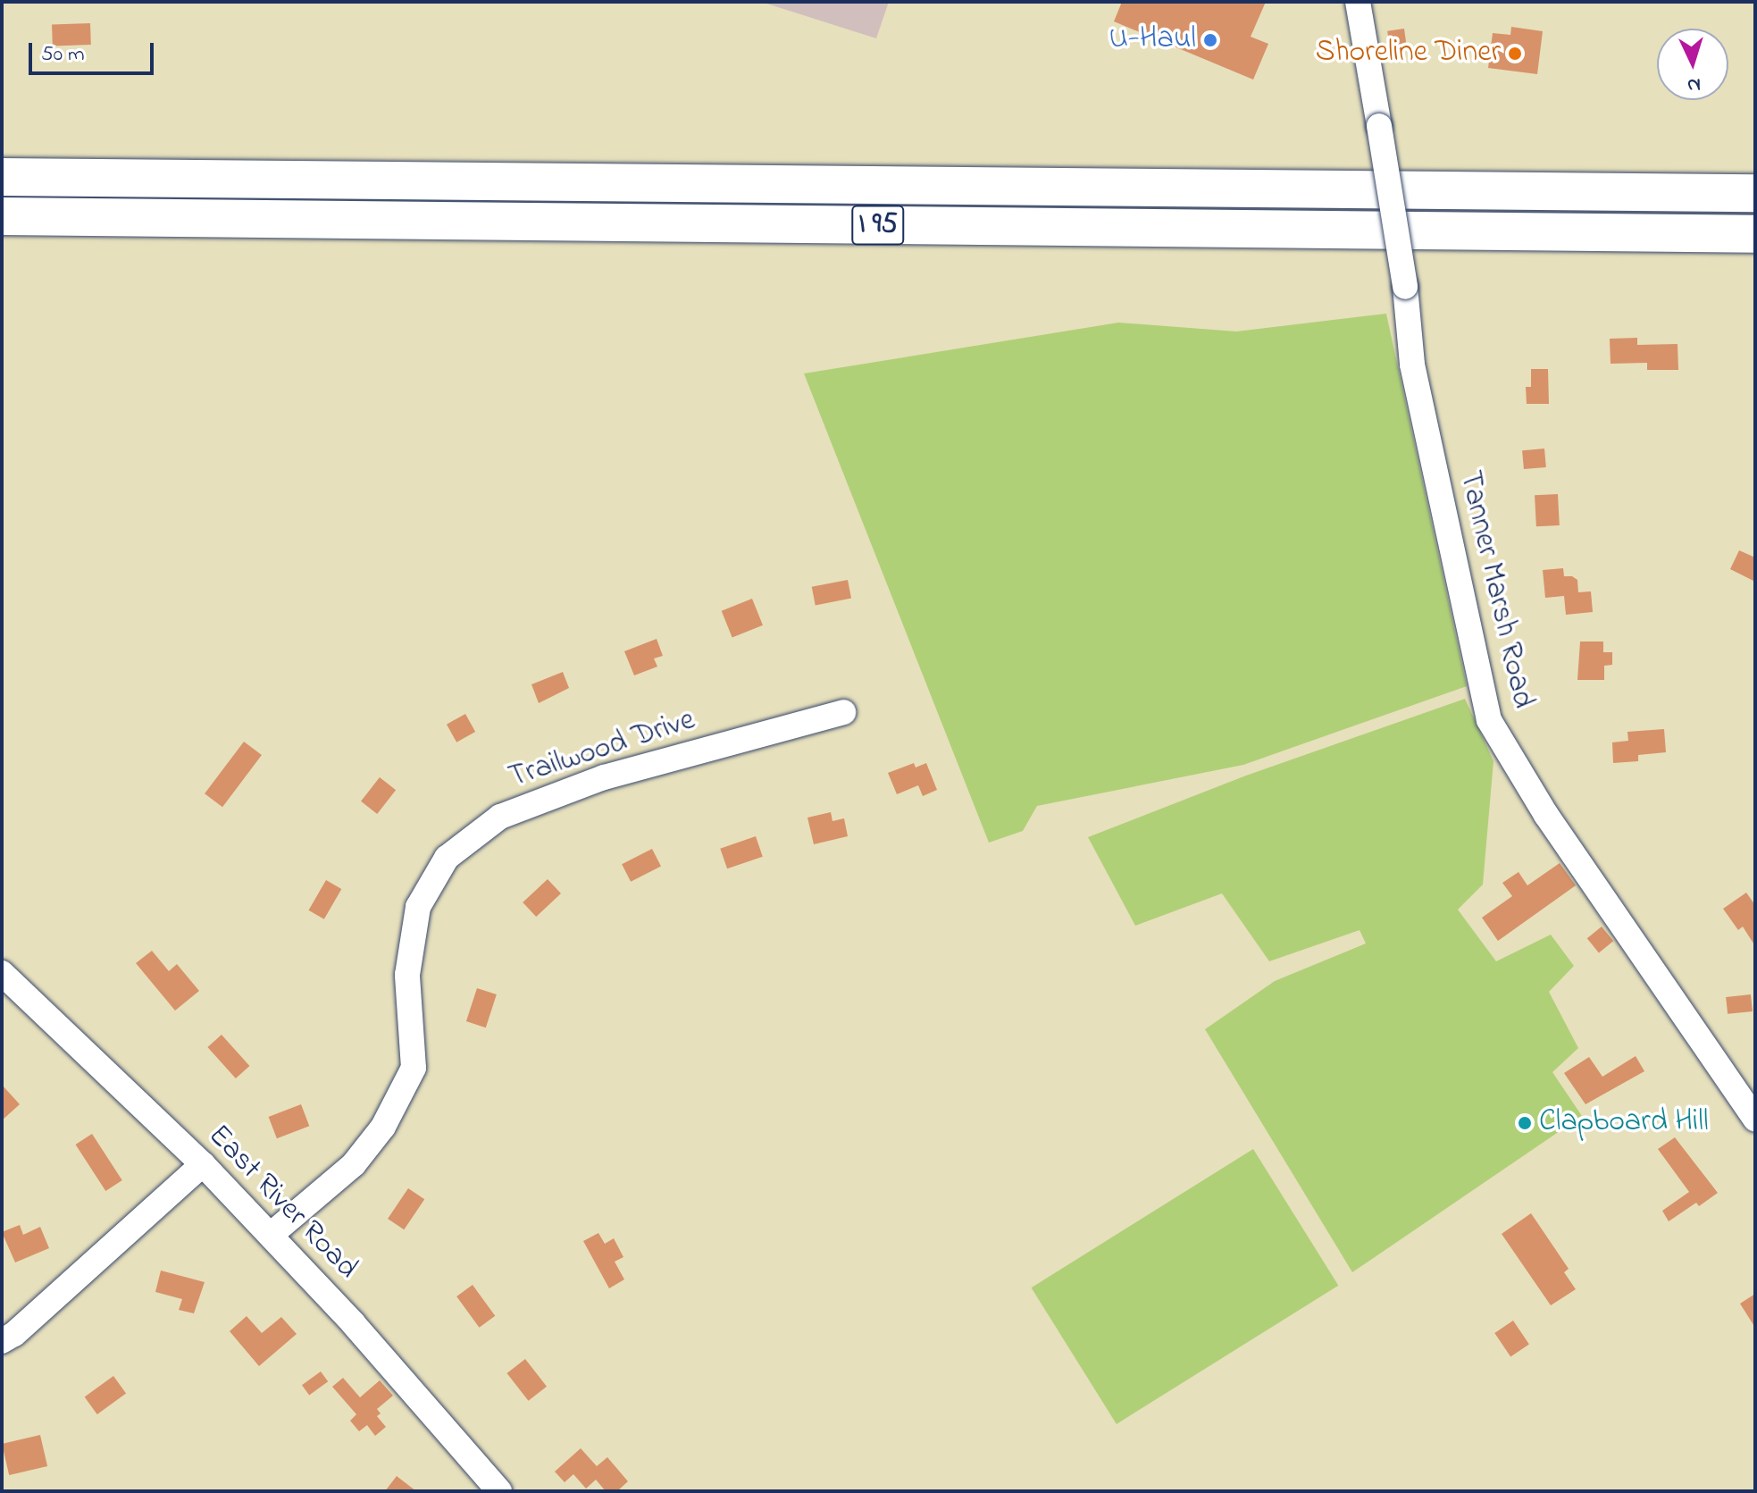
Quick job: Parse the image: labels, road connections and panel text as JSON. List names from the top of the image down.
{
  "streets": {
    "highway": ["I 95"],
    "street": ["Tanner Marsh Road", "Trailwood Drive", "East River Road"]
  },
  "crossings": [
    ["Trailwood Drive", "East River Road"]
  ],
  "places": ["U-Haul", "Shoreline Diner", "Clapboard Hill"],
  "scale_bar": "50 m",
  "north": "bottom"
}
